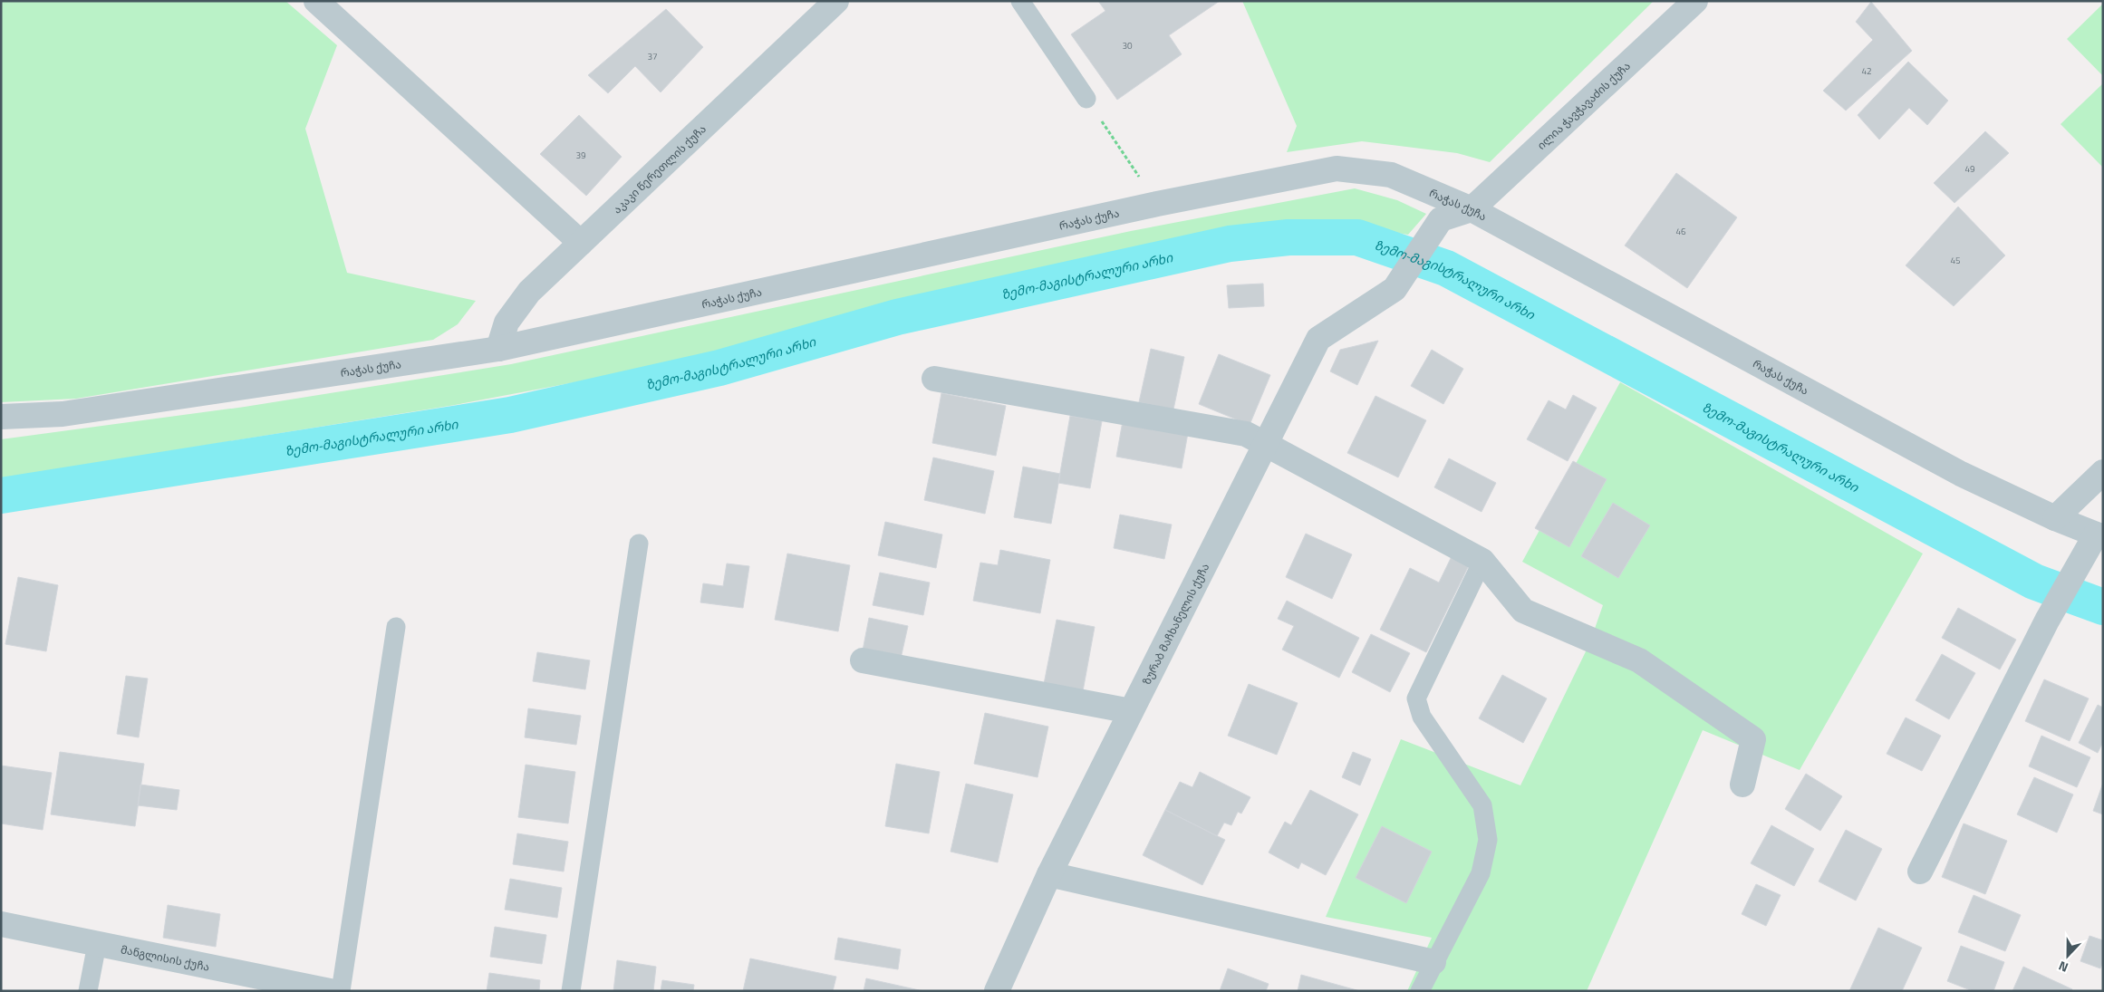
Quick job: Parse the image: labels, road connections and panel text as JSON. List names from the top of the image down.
{
  "streets": {
    "street": [
      "ილია ჭავჭავაძის ქუჩა",
      "აკაკი წერეთლის ქუჩა",
      "რაჭას ქუჩა",
      "ზურაბ მაჩხანელის ქუჩა",
      "მანგლისის ქუჩა"
    ]
  },
  "crossings": [
    ["ილია ჭავჭავაძის ქუჩა", "რაჭას ქუჩა"],
    ["ილია ჭავჭავაძის ქუჩა", "ზურაბ მაჩხანელის ქუჩა"],
    ["აკაკი წერეთლის ქუჩა", "რაჭას ქუჩა"],
    ["რაჭას ქუჩა", "ზურაბ მაჩხანელის ქუჩა"]
  ],
  "water": ["ზემო-მაგისტრალური არხი"],
  "house_numbers": [
    "30",
    "37",
    "42",
    "39",
    "49",
    "46",
    "45"
  ],
  "north": "bottom"
}
